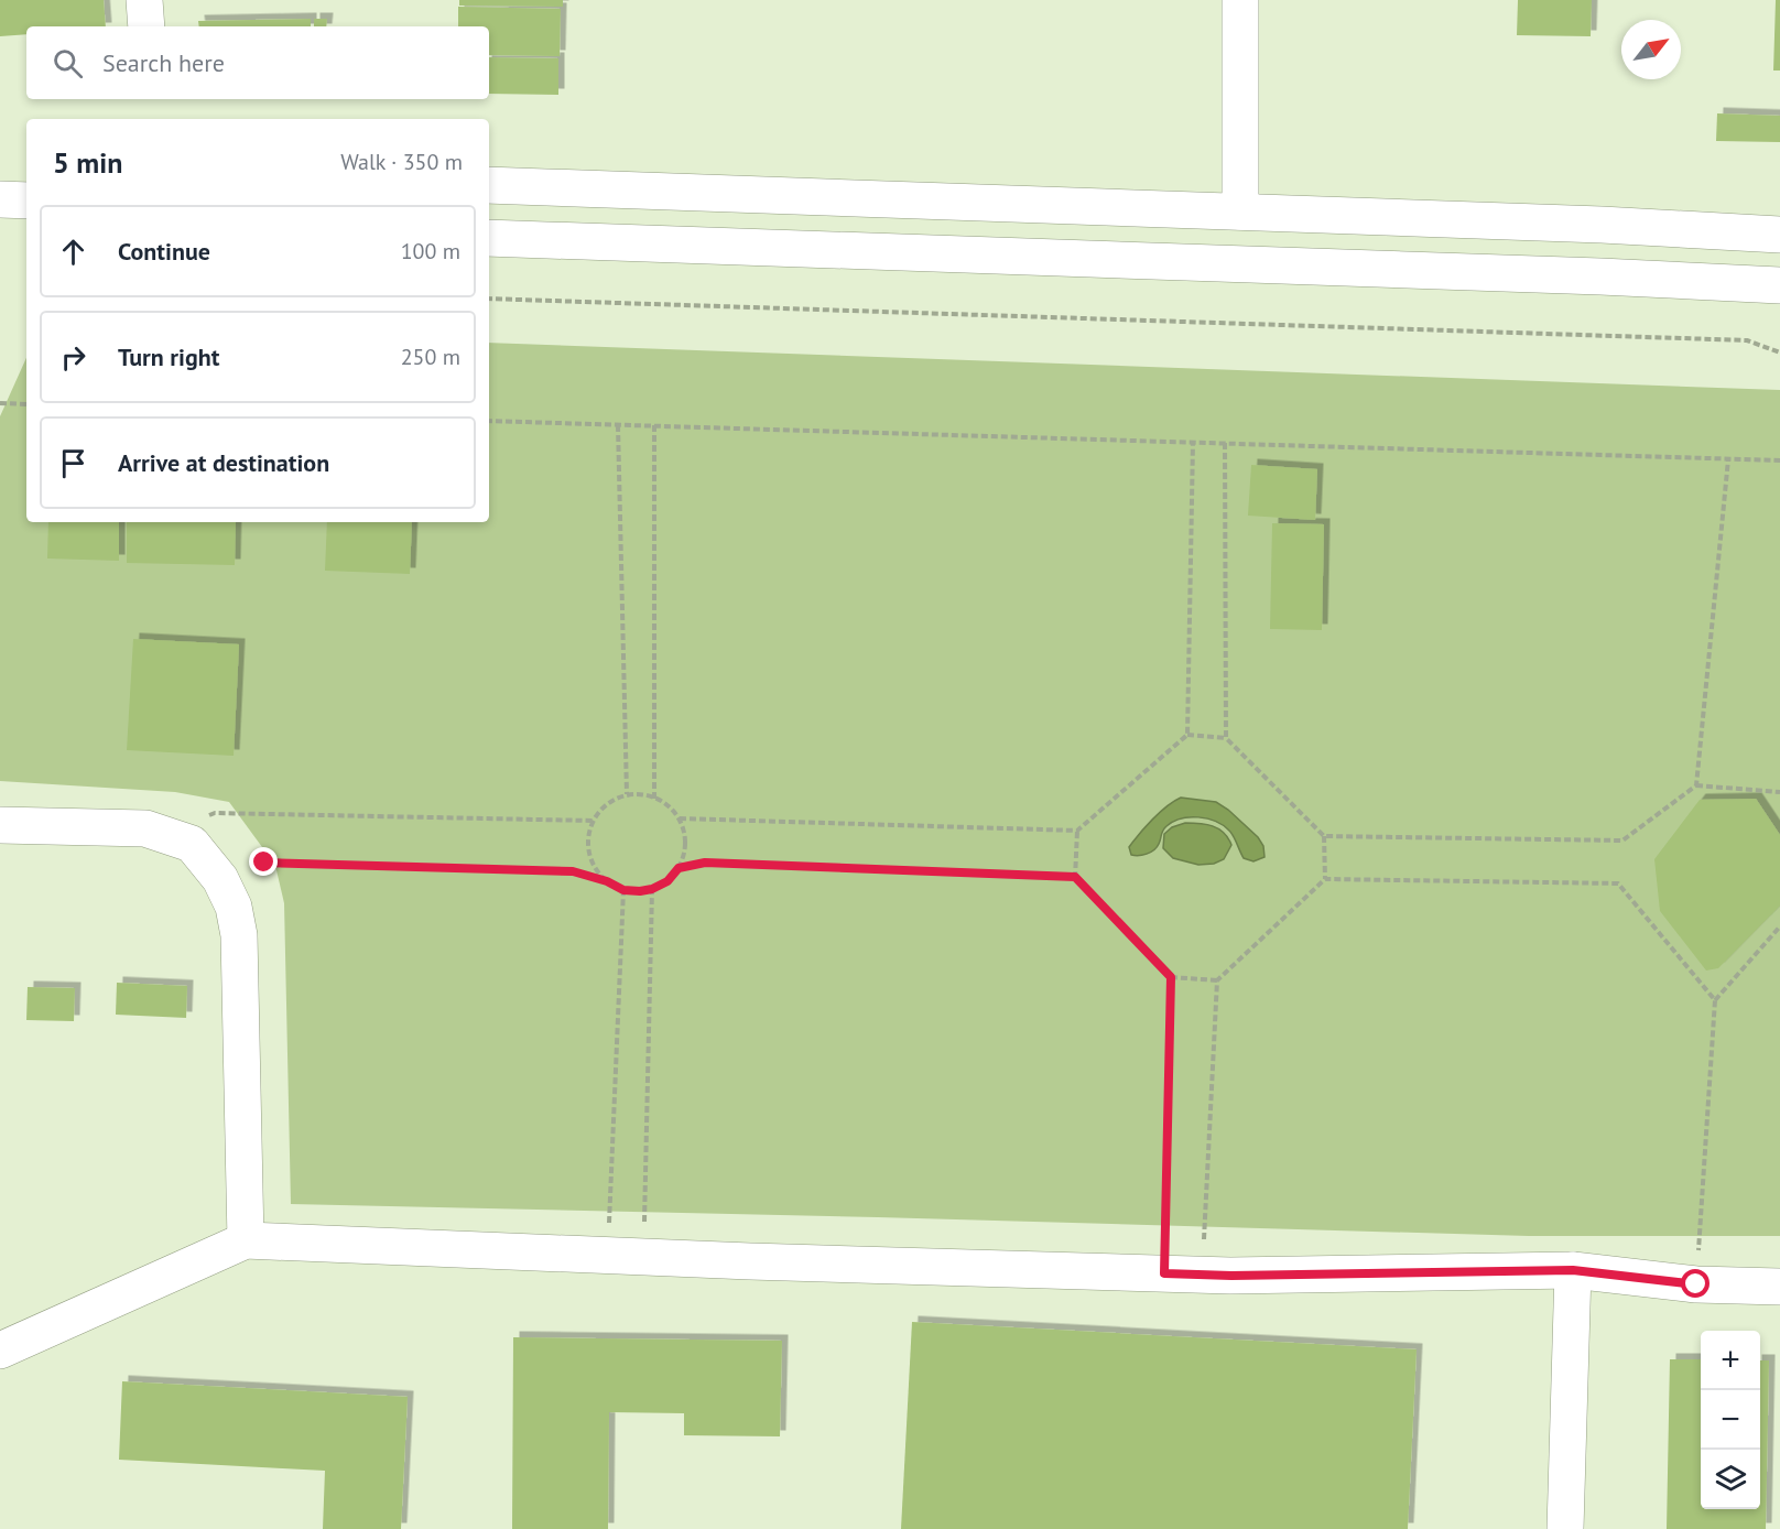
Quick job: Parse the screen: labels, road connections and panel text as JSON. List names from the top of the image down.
{
  "north": "top right",
  "page": {
    "search": "Search here",
    "heading": ["5 min", "Walk · 350 m"],
    "list": [
      ["Continue", "100 m"],
      ["Turn right", "250 m"],
      "Arrive at destination"
    ],
    "map_buttons": ["+", "−"]
  }
}
